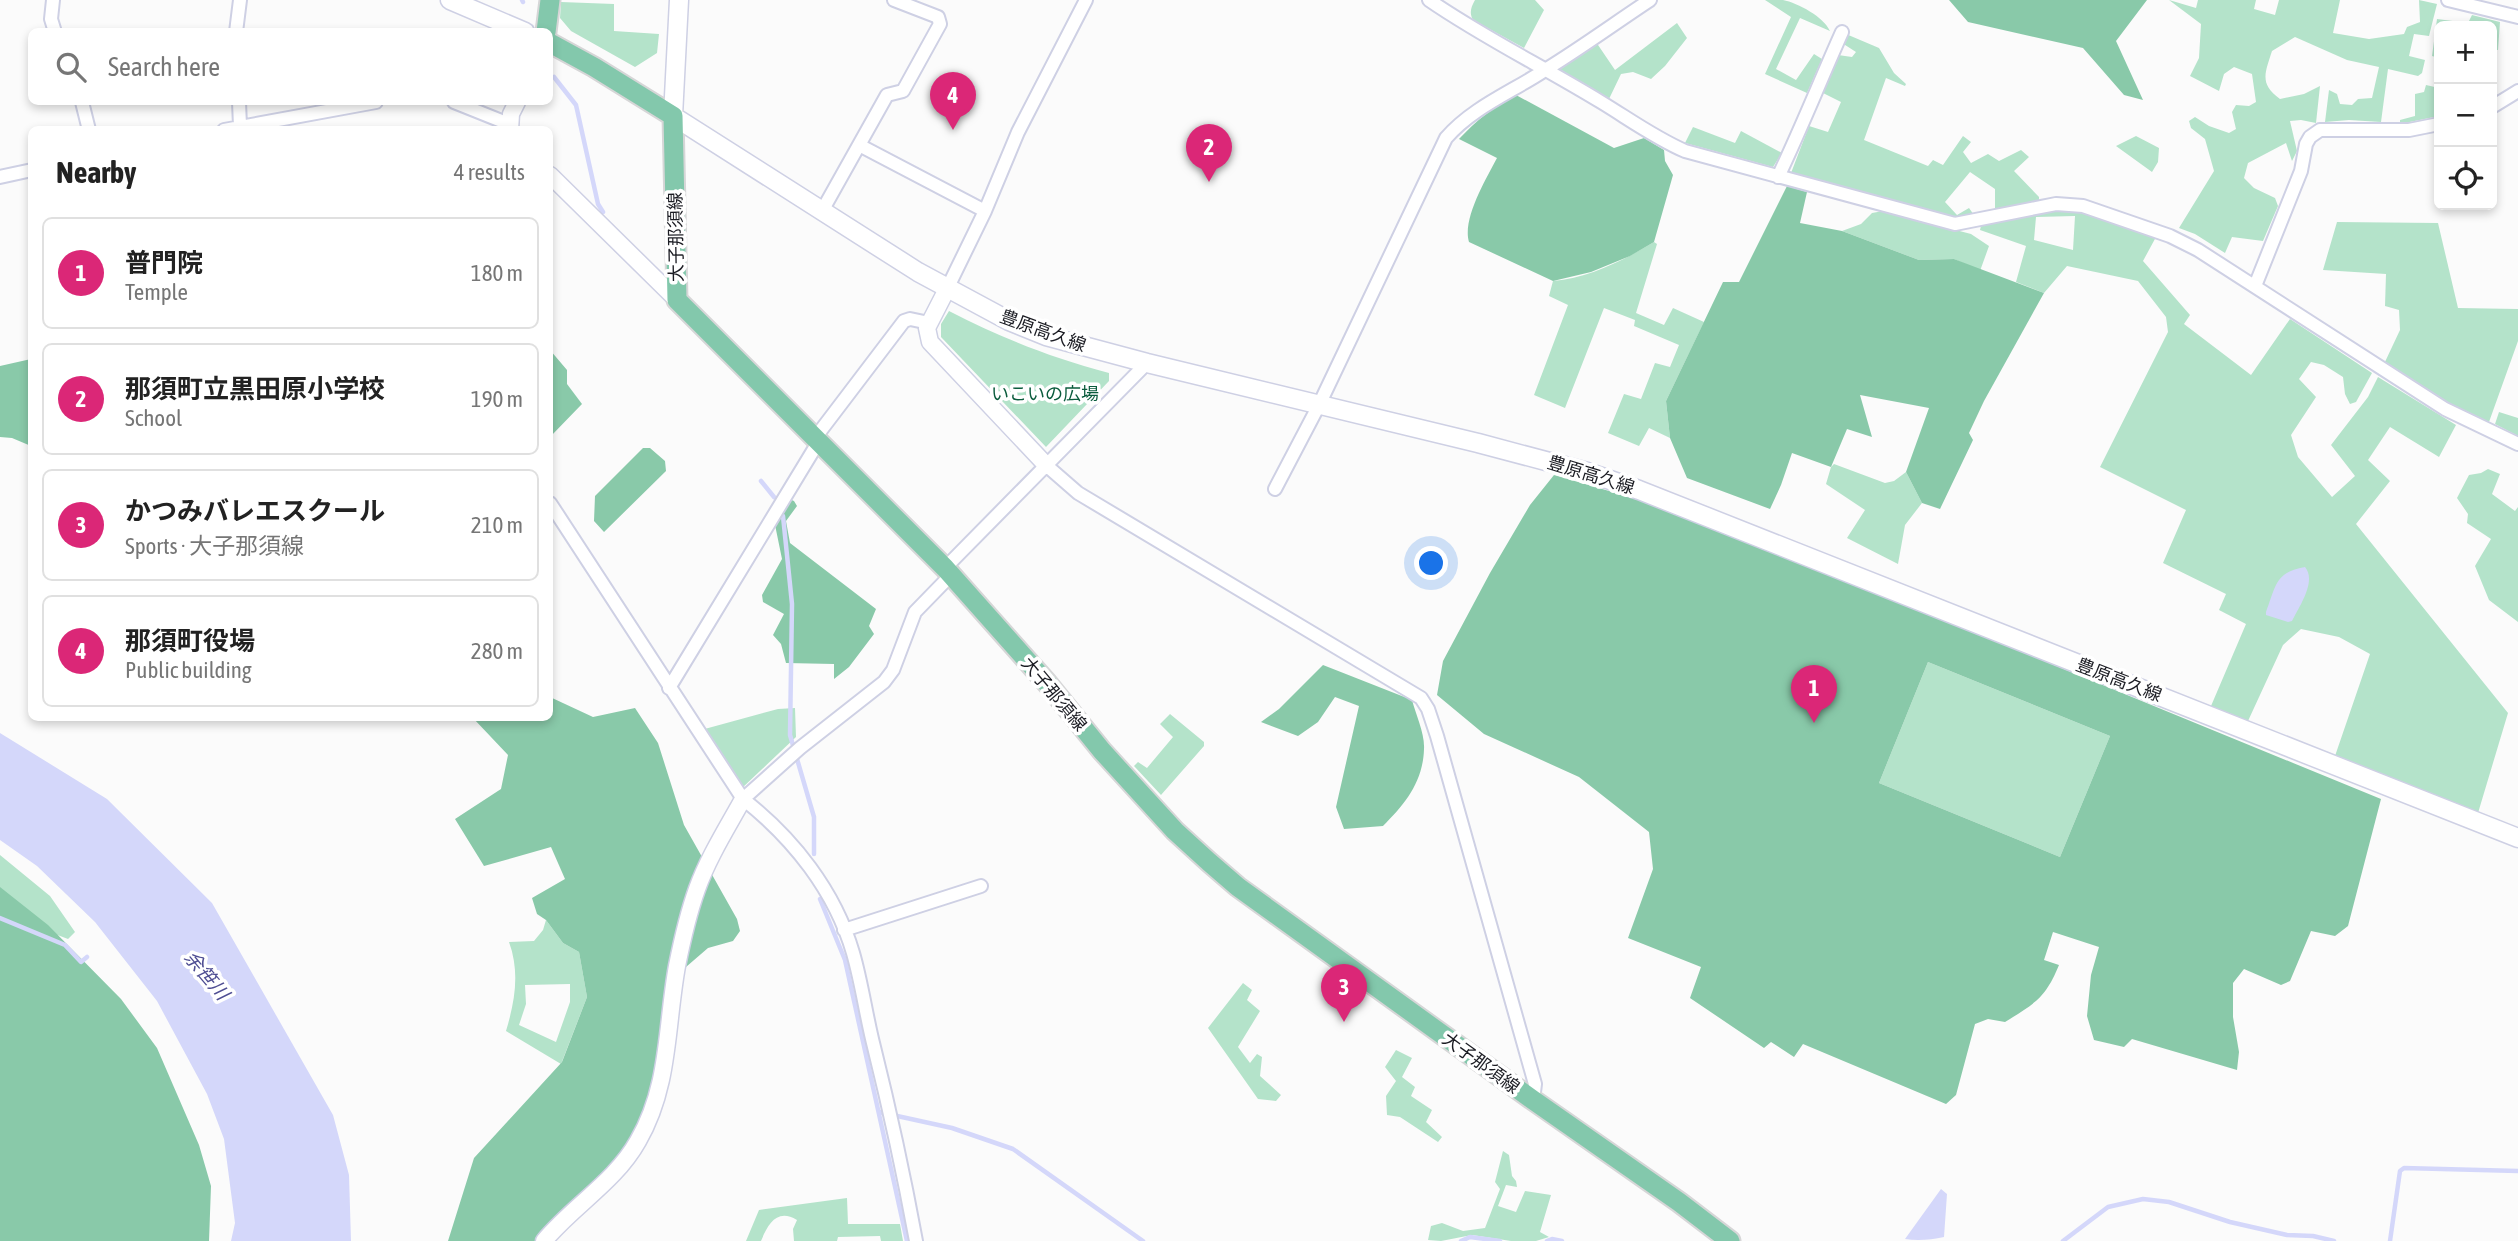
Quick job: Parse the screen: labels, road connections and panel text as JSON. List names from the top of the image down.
{
  "streets": {
    "main road": ["大子那須線", "豊原高久線"]
  },
  "crossings": [
    ["大子那須線", "豊原高久線"]
  ],
  "water": ["余笹川"],
  "parks": ["いこいの広場"],
  "page": {
    "map_buttons": ["+", "−"],
    "search": "Search here",
    "pins": [
      "4",
      "2",
      "1",
      "3"
    ],
    "heading": ["Nearby", "4 results"],
    "list": [
      {
        "mark": "1",
        "name": "普門院",
        "note": "Temple",
        "value": "180 m"
      },
      {
        "mark": "2",
        "name": "那須町立黒田原小学校",
        "note": "School",
        "value": "190 m"
      },
      {
        "mark": "3",
        "name": "かつみバレエスクール",
        "note": "Sports · 大子那須線",
        "value": "210 m"
      },
      {
        "mark": "4",
        "name": "那須町役場",
        "note": "Public building",
        "value": "280 m"
      }
    ]
  }
}
